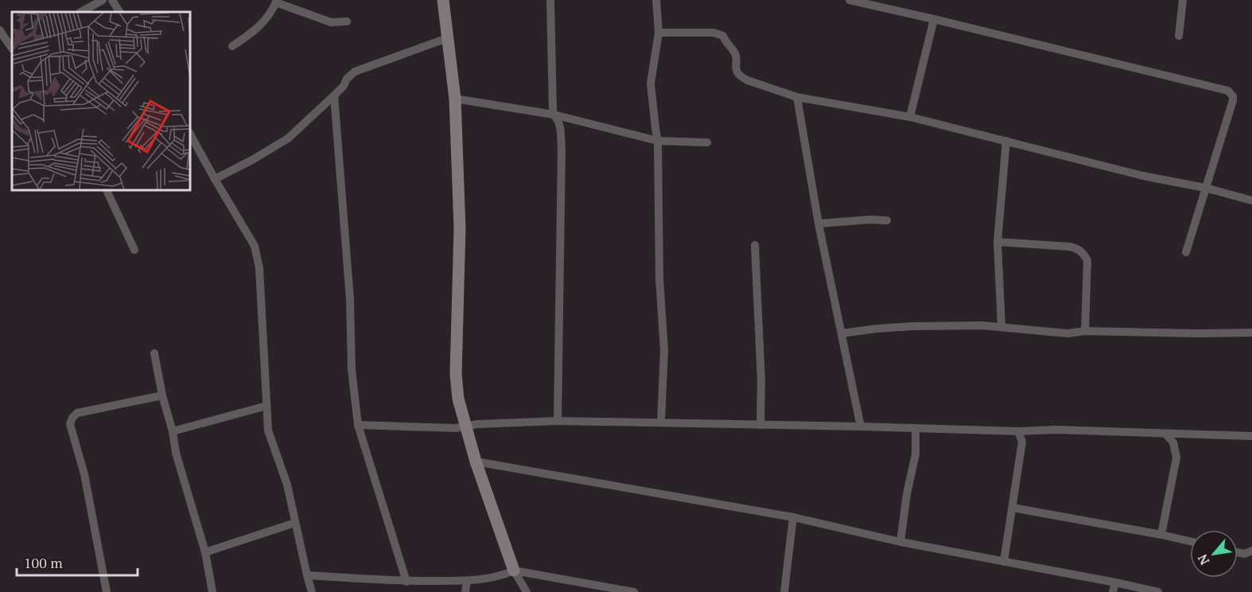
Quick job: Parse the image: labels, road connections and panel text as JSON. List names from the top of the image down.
{
  "scale_bar": "100 m",
  "north": "bottom left"
}
